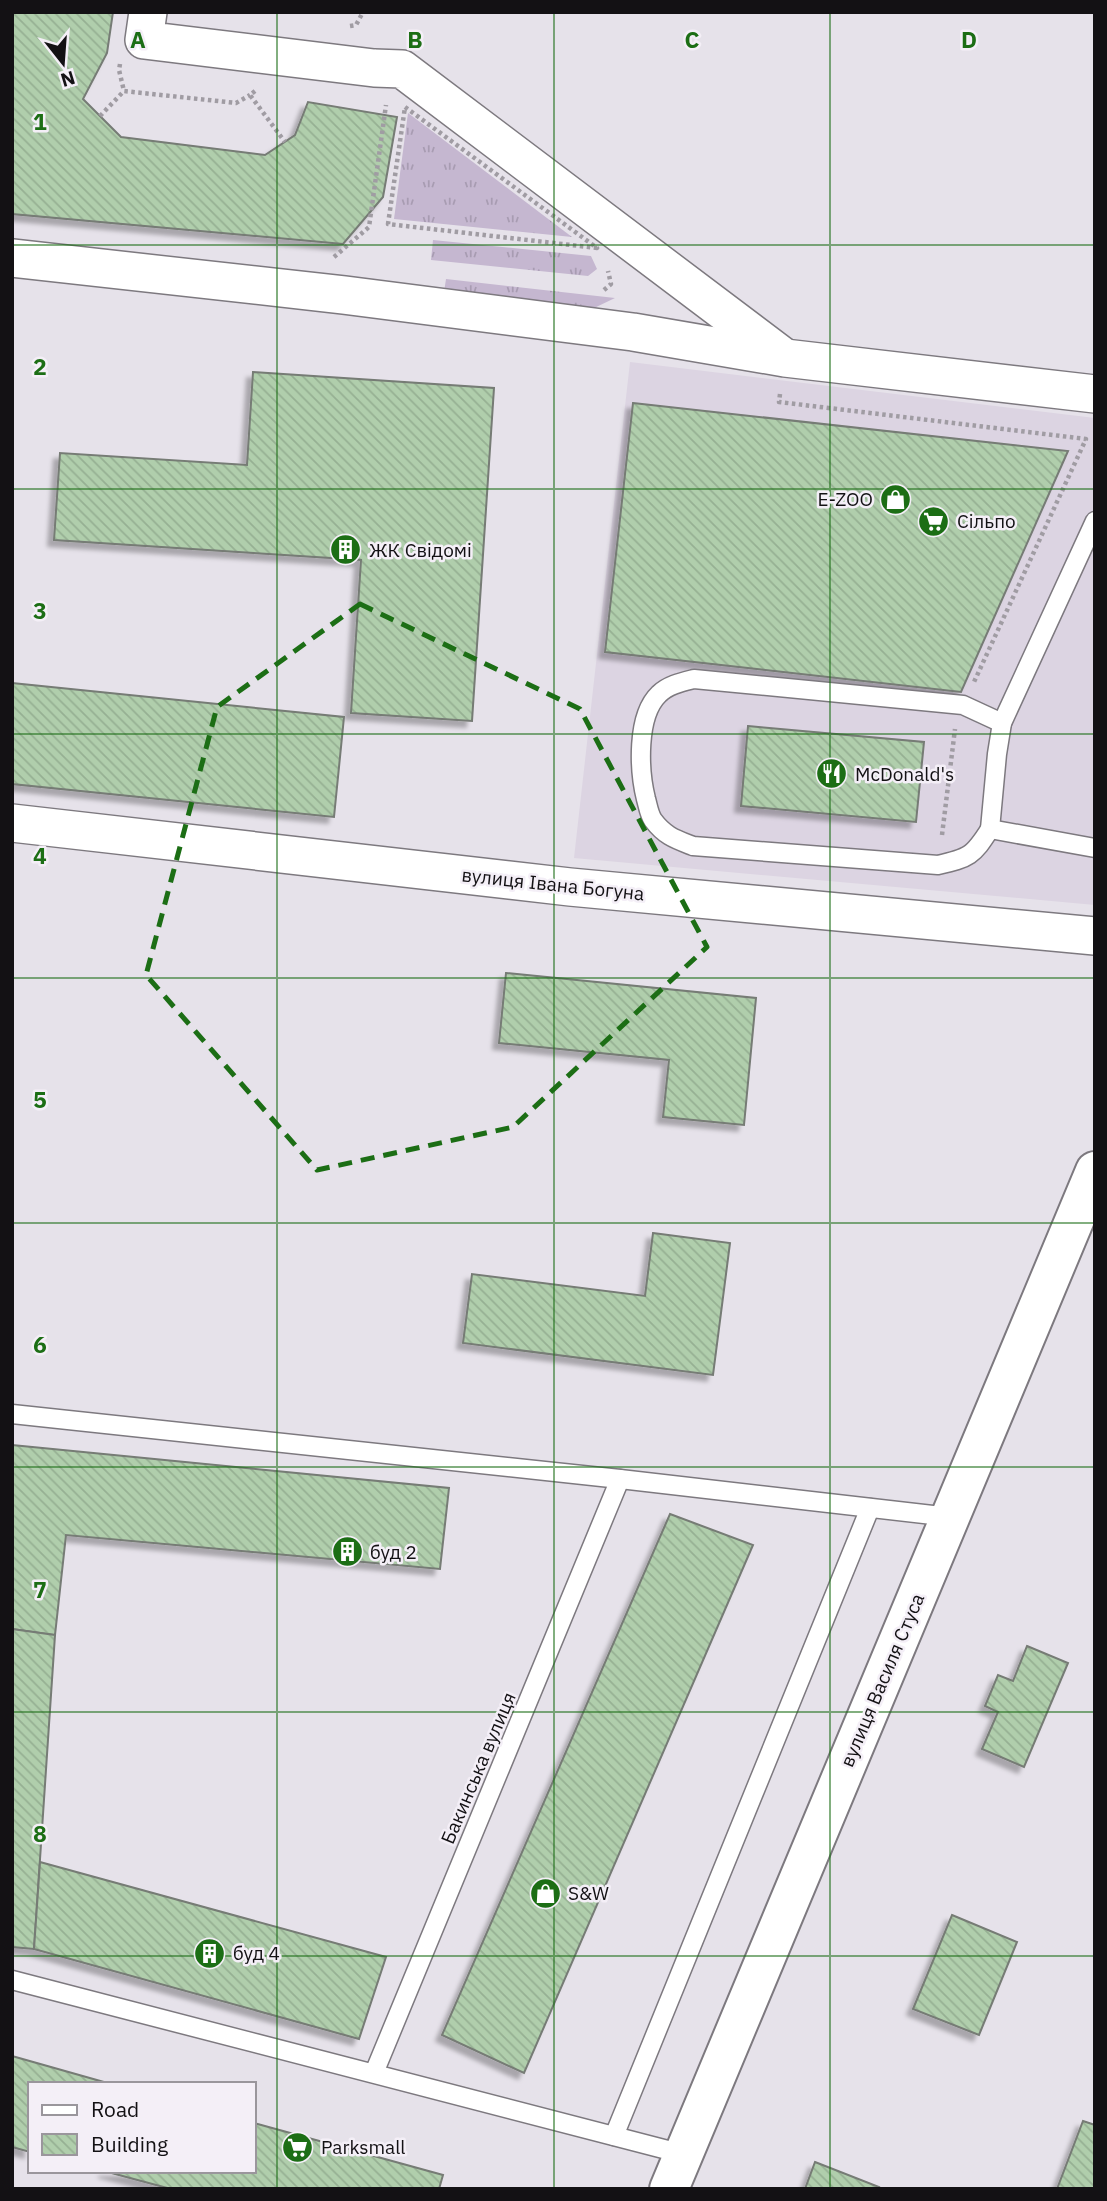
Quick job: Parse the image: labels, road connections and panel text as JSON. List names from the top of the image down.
{
  "streets": {
    "main road": ["вулиця Василя Стуса"],
    "street": ["вулиця Івана Богуна"],
    "lane": ["Бакинська вулиця"]
  },
  "places": {
    "shop": ["E-ZOO", "S&W"],
    "supermarket": ["Сільпо", "Parksmall"],
    "building": ["ЖК Свідомі", "буд 2", "буд 4"],
    "restaurant": ["McDonald's"]
  },
  "legend": ["Road", "Building"],
  "north": "bottom",
  "grid": {
    "columns": [
      "A",
      "B",
      "C",
      "D"
    ],
    "rows": [
      "1",
      "2",
      "3",
      "4",
      "5",
      "6",
      "7",
      "8"
    ]
  }
}
